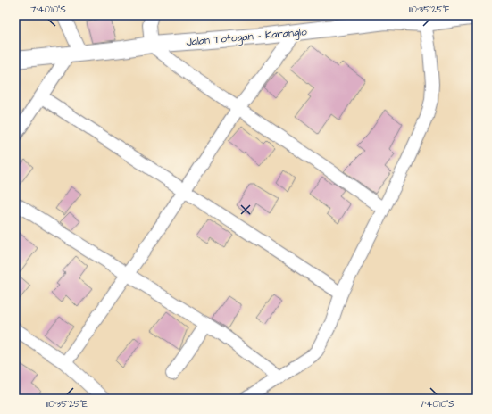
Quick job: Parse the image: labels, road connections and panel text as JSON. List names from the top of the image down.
{
  "streets": {
    "main road": ["Jalan Totogan - Karanglo"]
  },
  "coordinates": ["7°40'10\"S", "110°35'25\"E"]
}
